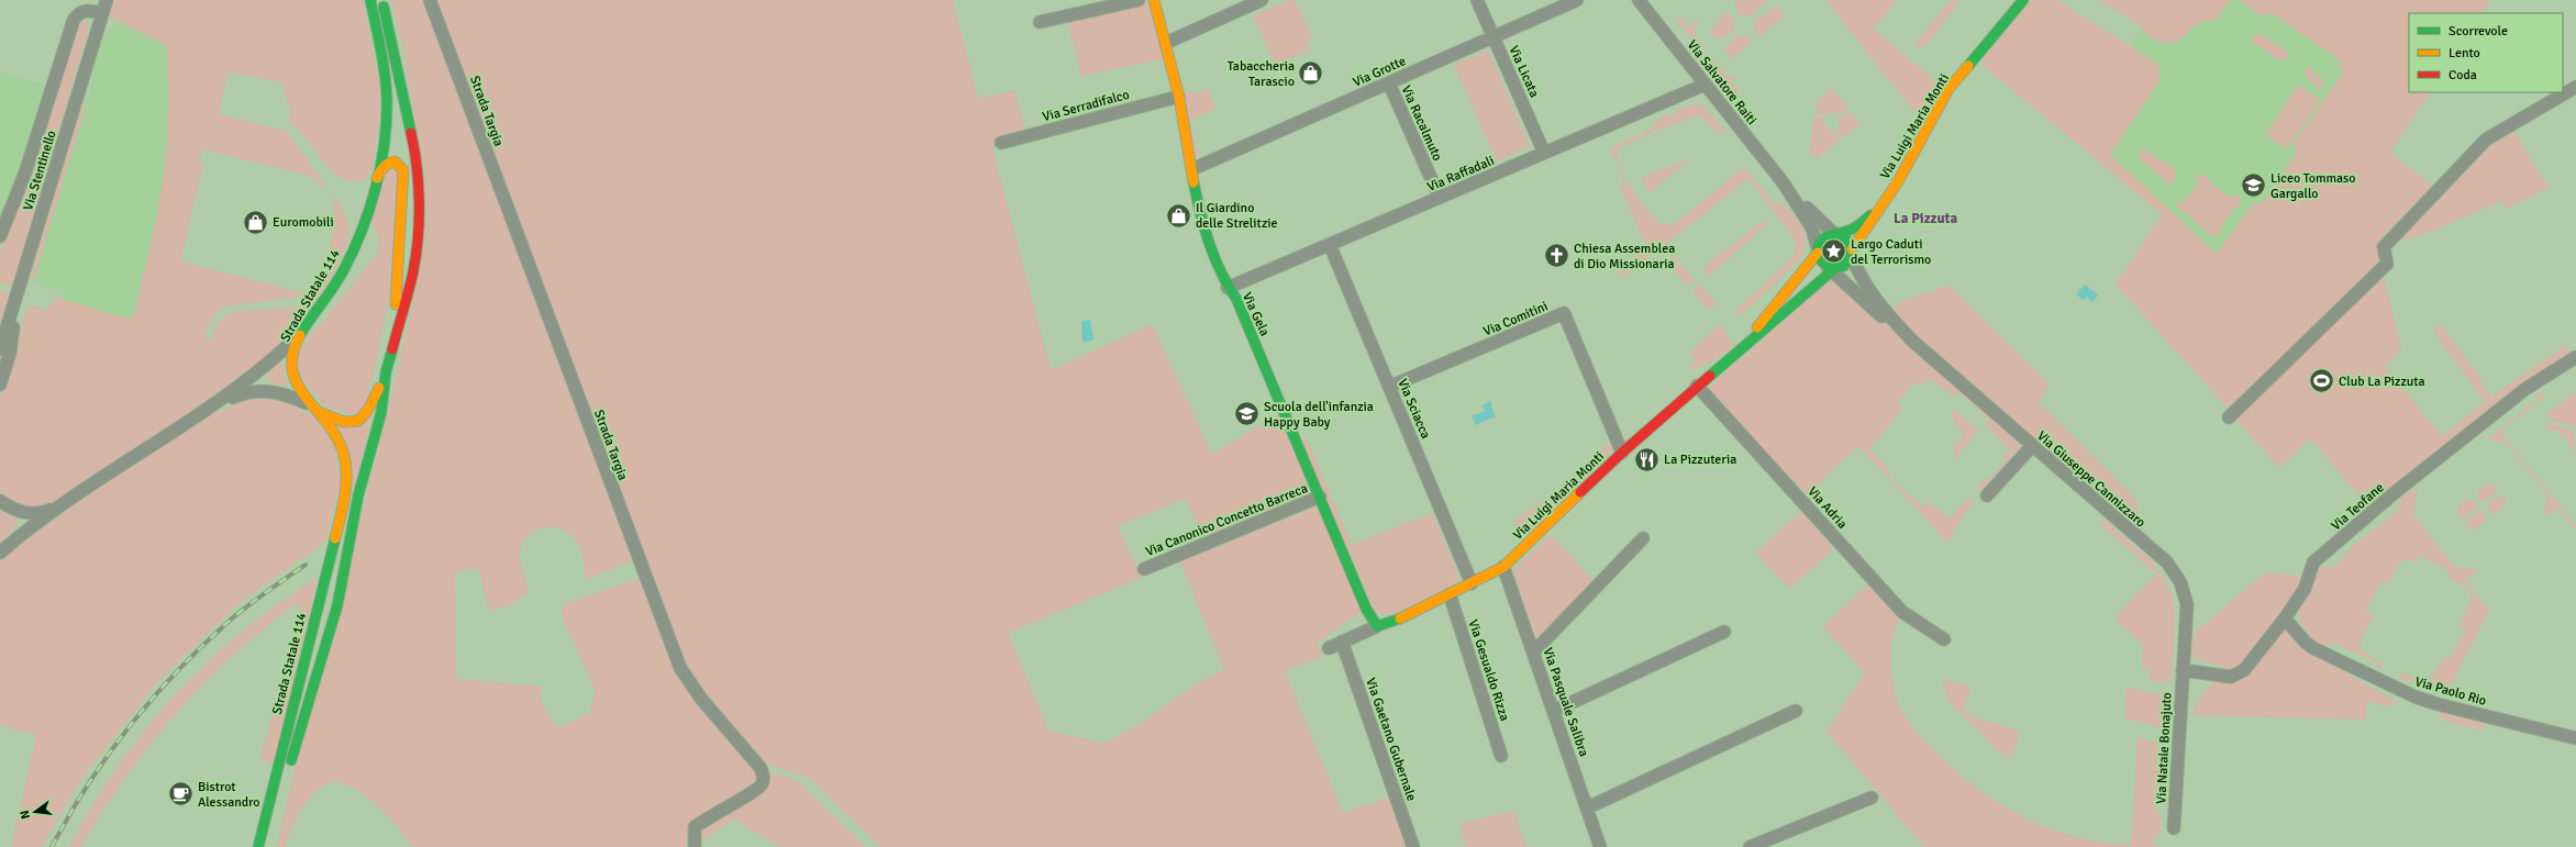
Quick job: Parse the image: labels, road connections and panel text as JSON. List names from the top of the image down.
{
  "streets": {
    "main road": ["Via Luigi Maria Monti", "Strada Statale 114", "Via Gela"],
    "street": [
      "Via Grotte",
      "Via Licata",
      "Via Salvatore Raiti",
      "Via Serradifalco",
      "Strada Targia",
      "Via Racalmuto",
      "Via Stentinello",
      "Via Raffadali",
      "Via Comitini",
      "Via Sciacca",
      "Via Giuseppe Cannizzaro",
      "Via Teofane",
      "Via Adria",
      "Via Canonico Concetto Barreca",
      "Via Gesualdo Rizza",
      "Via Paolo Rio",
      "Via Pasquale Salibra",
      "Via Gaetano Gubernale",
      "Via Natale Bonajuto"
    ]
  },
  "crossings": [
    ["Via Grotte", "Via Licata"],
    ["Via Grotte", "Via Racalmuto"],
    ["Via Grotte", "Via Gela"],
    ["Via Licata", "Via Raffadali"],
    ["Via Salvatore Raiti", "Via Raffadali"],
    ["Via Serradifalco", "Via Gela"],
    ["Via Racalmuto", "Via Raffadali"],
    ["Via Luigi Maria Monti", "Via Gela"],
    ["Via Luigi Maria Monti", "Via Comitini"],
    ["Via Luigi Maria Monti", "Via Sciacca"],
    ["Via Luigi Maria Monti", "Via Adria"],
    ["Via Luigi Maria Monti", "Via Gesualdo Rizza"],
    ["Via Luigi Maria Monti", "Via Pasquale Salibra"],
    ["Via Raffadali", "Via Gela"],
    ["Via Raffadali", "Via Sciacca"],
    ["Via Gela", "Via Canonico Concetto Barreca"],
    ["Via Comitini", "Via Sciacca"],
    ["Via Giuseppe Cannizzaro", "Via Teofane"],
    ["Via Giuseppe Cannizzaro", "Via Natale Bonajuto"],
    ["Via Teofane", "Via Paolo Rio"],
    ["Via Teofane", "Via Natale Bonajuto"]
  ],
  "districts": ["La Pizzuta"],
  "places": {
    "shop": ["Tabaccheria Tarascio", "Il Giardino delle Strelitzie", "Euromobili"],
    "school or university": ["Liceo Tommaso Gargallo", "Scuola dell'infanzia Happy Baby"],
    "place": ["Largo Caduti del Terrorismo"],
    "church": ["Chiesa Assemblea di Dio Missionaria"],
    "sports": ["Club La Pizzuta"],
    "restaurant": ["La Pizzuteria"],
    "cafe": ["Bistrot Alessandro"]
  },
  "legend": ["Scorrevole", "Lento", "Coda"],
  "north": "left"
}
